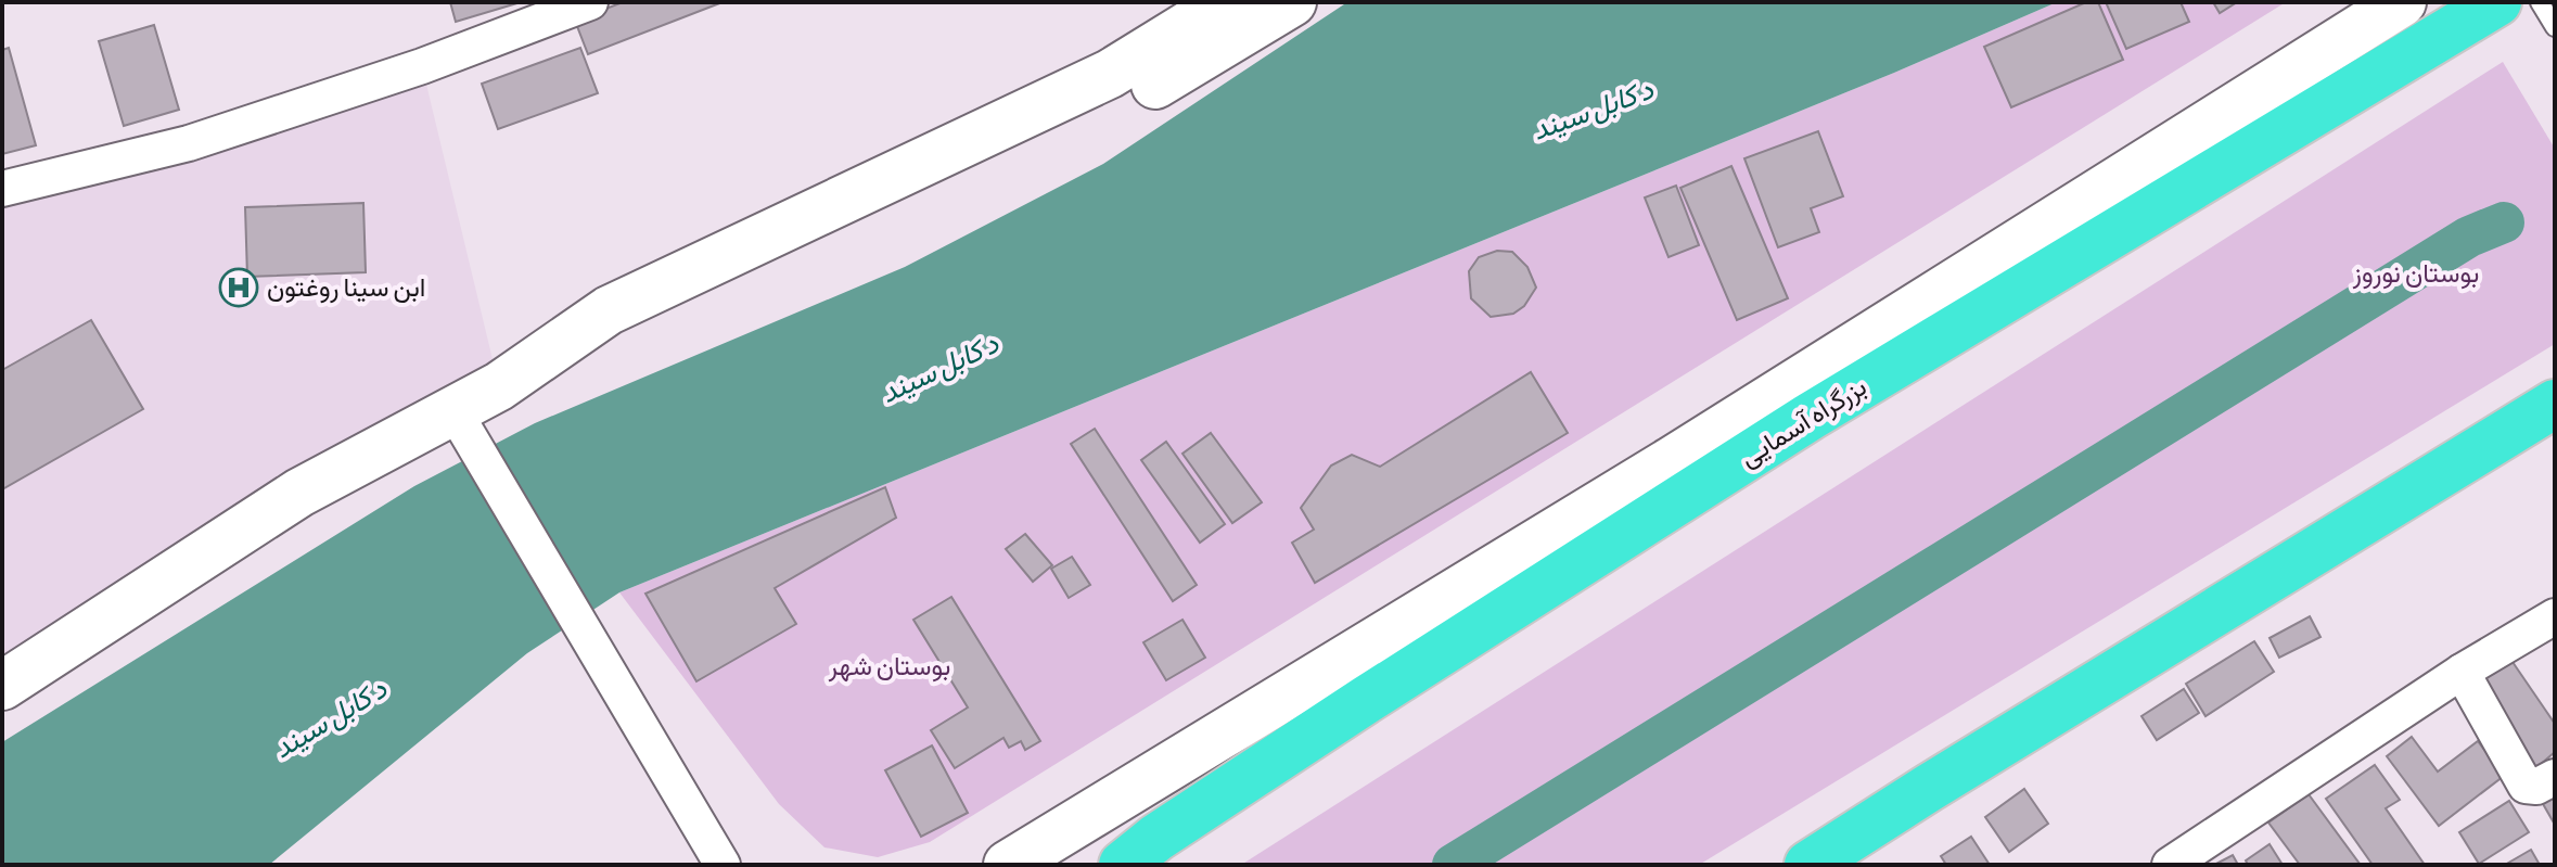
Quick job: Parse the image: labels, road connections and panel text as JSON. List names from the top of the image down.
{
  "streets": {
    "highway": ["بزرگراه آسمایی"]
  },
  "water": ["د کابل سيند"],
  "parks": ["بوستان نوروز", "بوستان شهر"],
  "places": {
    "hospital": ["ابن سینا روغتون"]
  }
}
